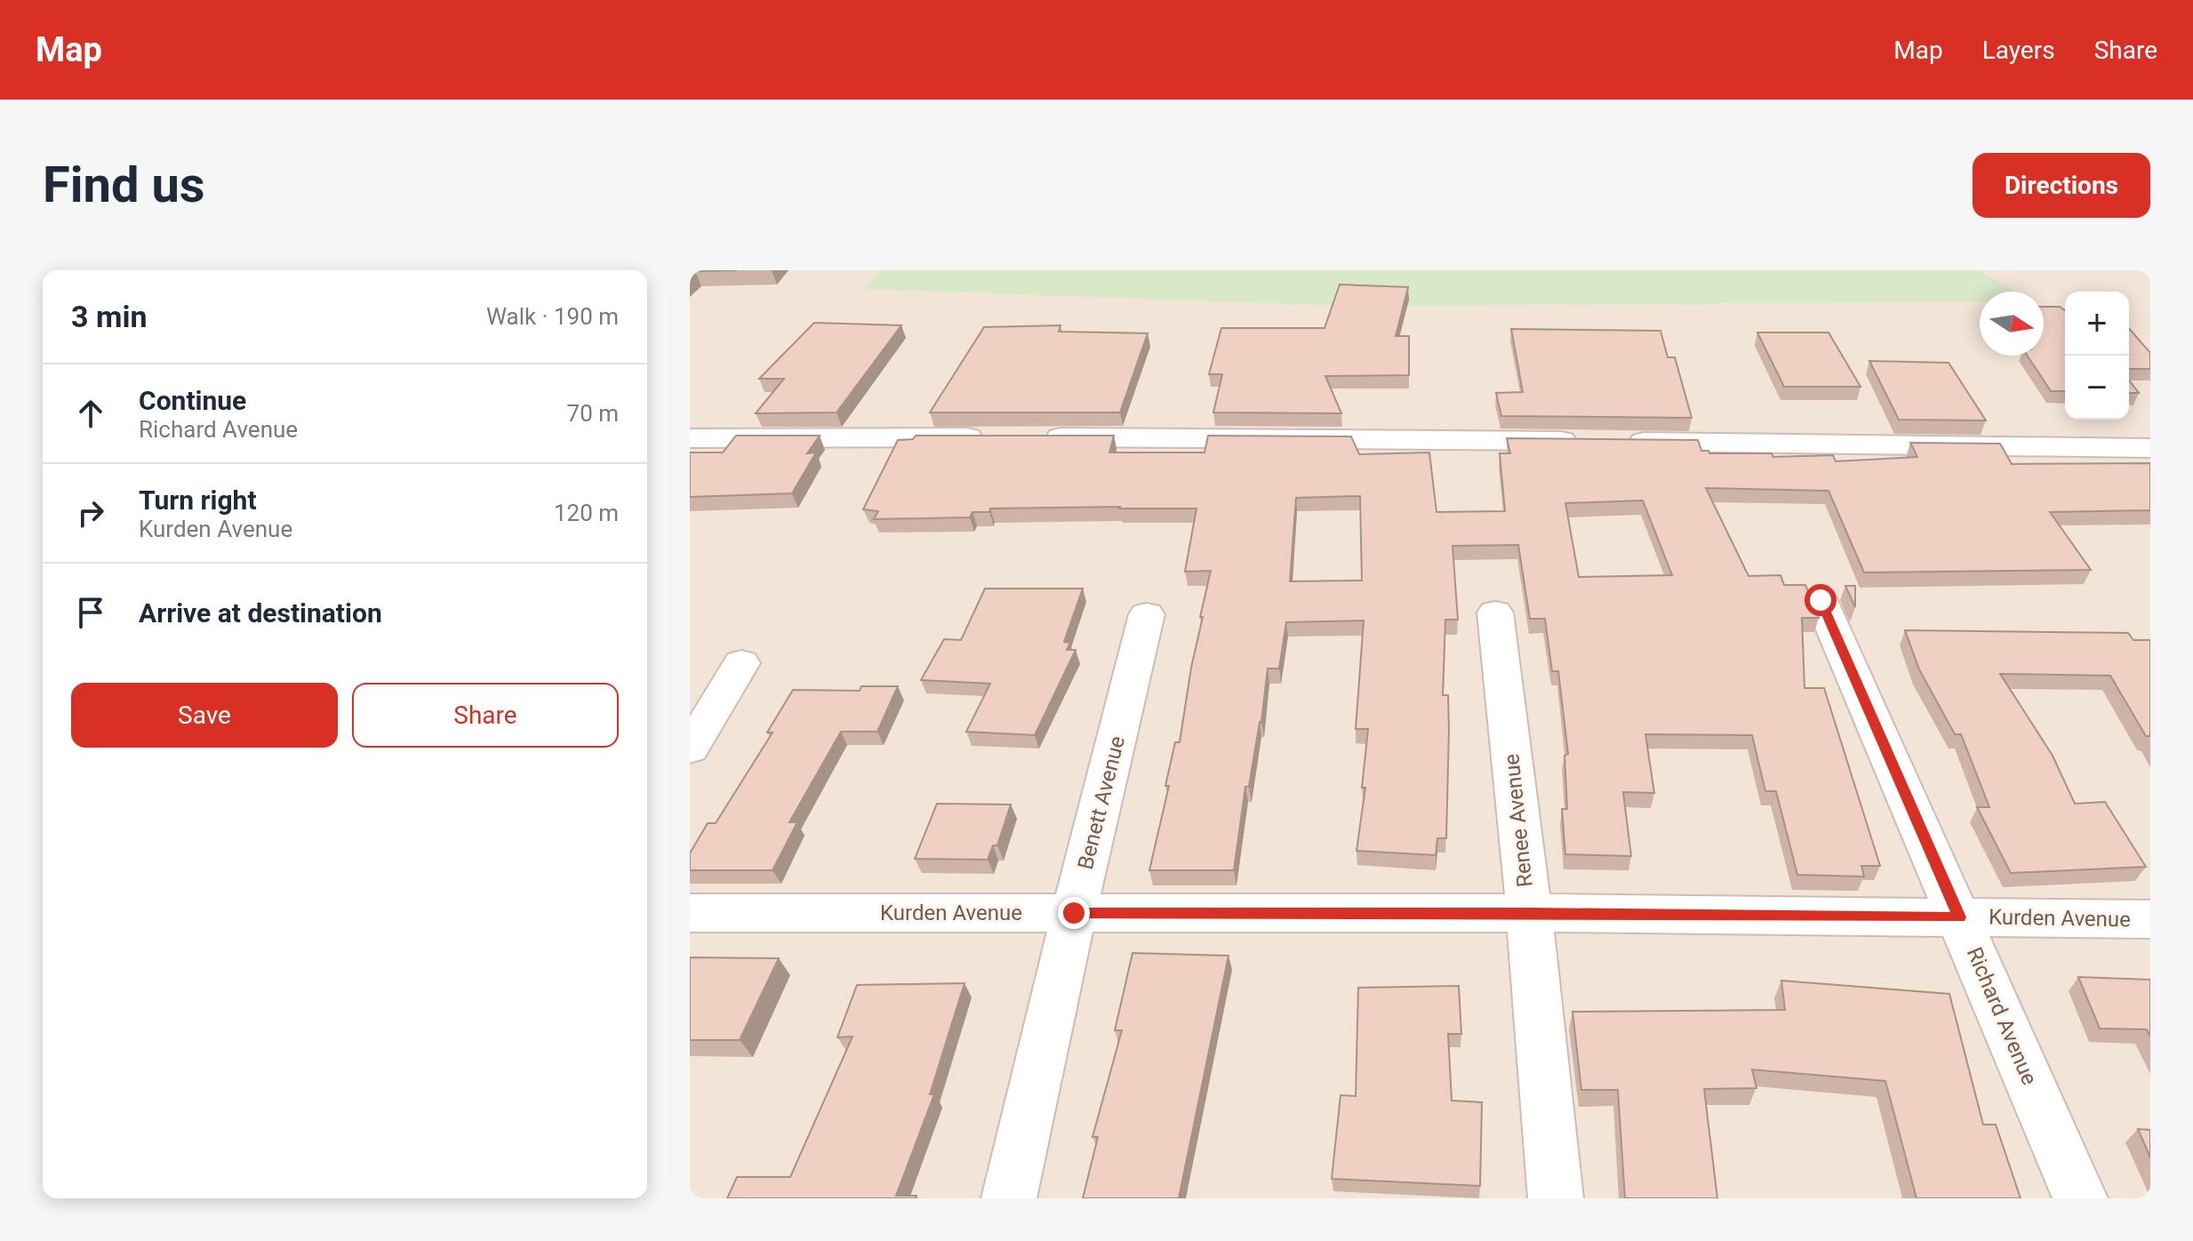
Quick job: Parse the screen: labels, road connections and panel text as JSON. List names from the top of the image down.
{
  "streets": {
    "street": [
      "Benett Avenue",
      "Renee Avenue",
      "Kurden Avenue",
      "Richard Avenue"
    ]
  },
  "crossings": [
    ["Benett Avenue", "Kurden Avenue"],
    ["Renee Avenue", "Kurden Avenue"],
    ["Kurden Avenue", "Richard Avenue"]
  ],
  "north": "right",
  "page": {
    "header": "Map",
    "nav": ["Map", "Layers", "Share"],
    "buttons": [
      "Directions",
      ["Save", "Share"]
    ],
    "title": "Find us",
    "heading": ["3 min", "Walk · 190 m"],
    "map_buttons": ["+", "−"],
    "list": [
      ["Continue", "Richard Avenue", "70 m"],
      ["Turn right", "Kurden Avenue", "120 m"],
      "Arrive at destination"
    ]
  }
}
